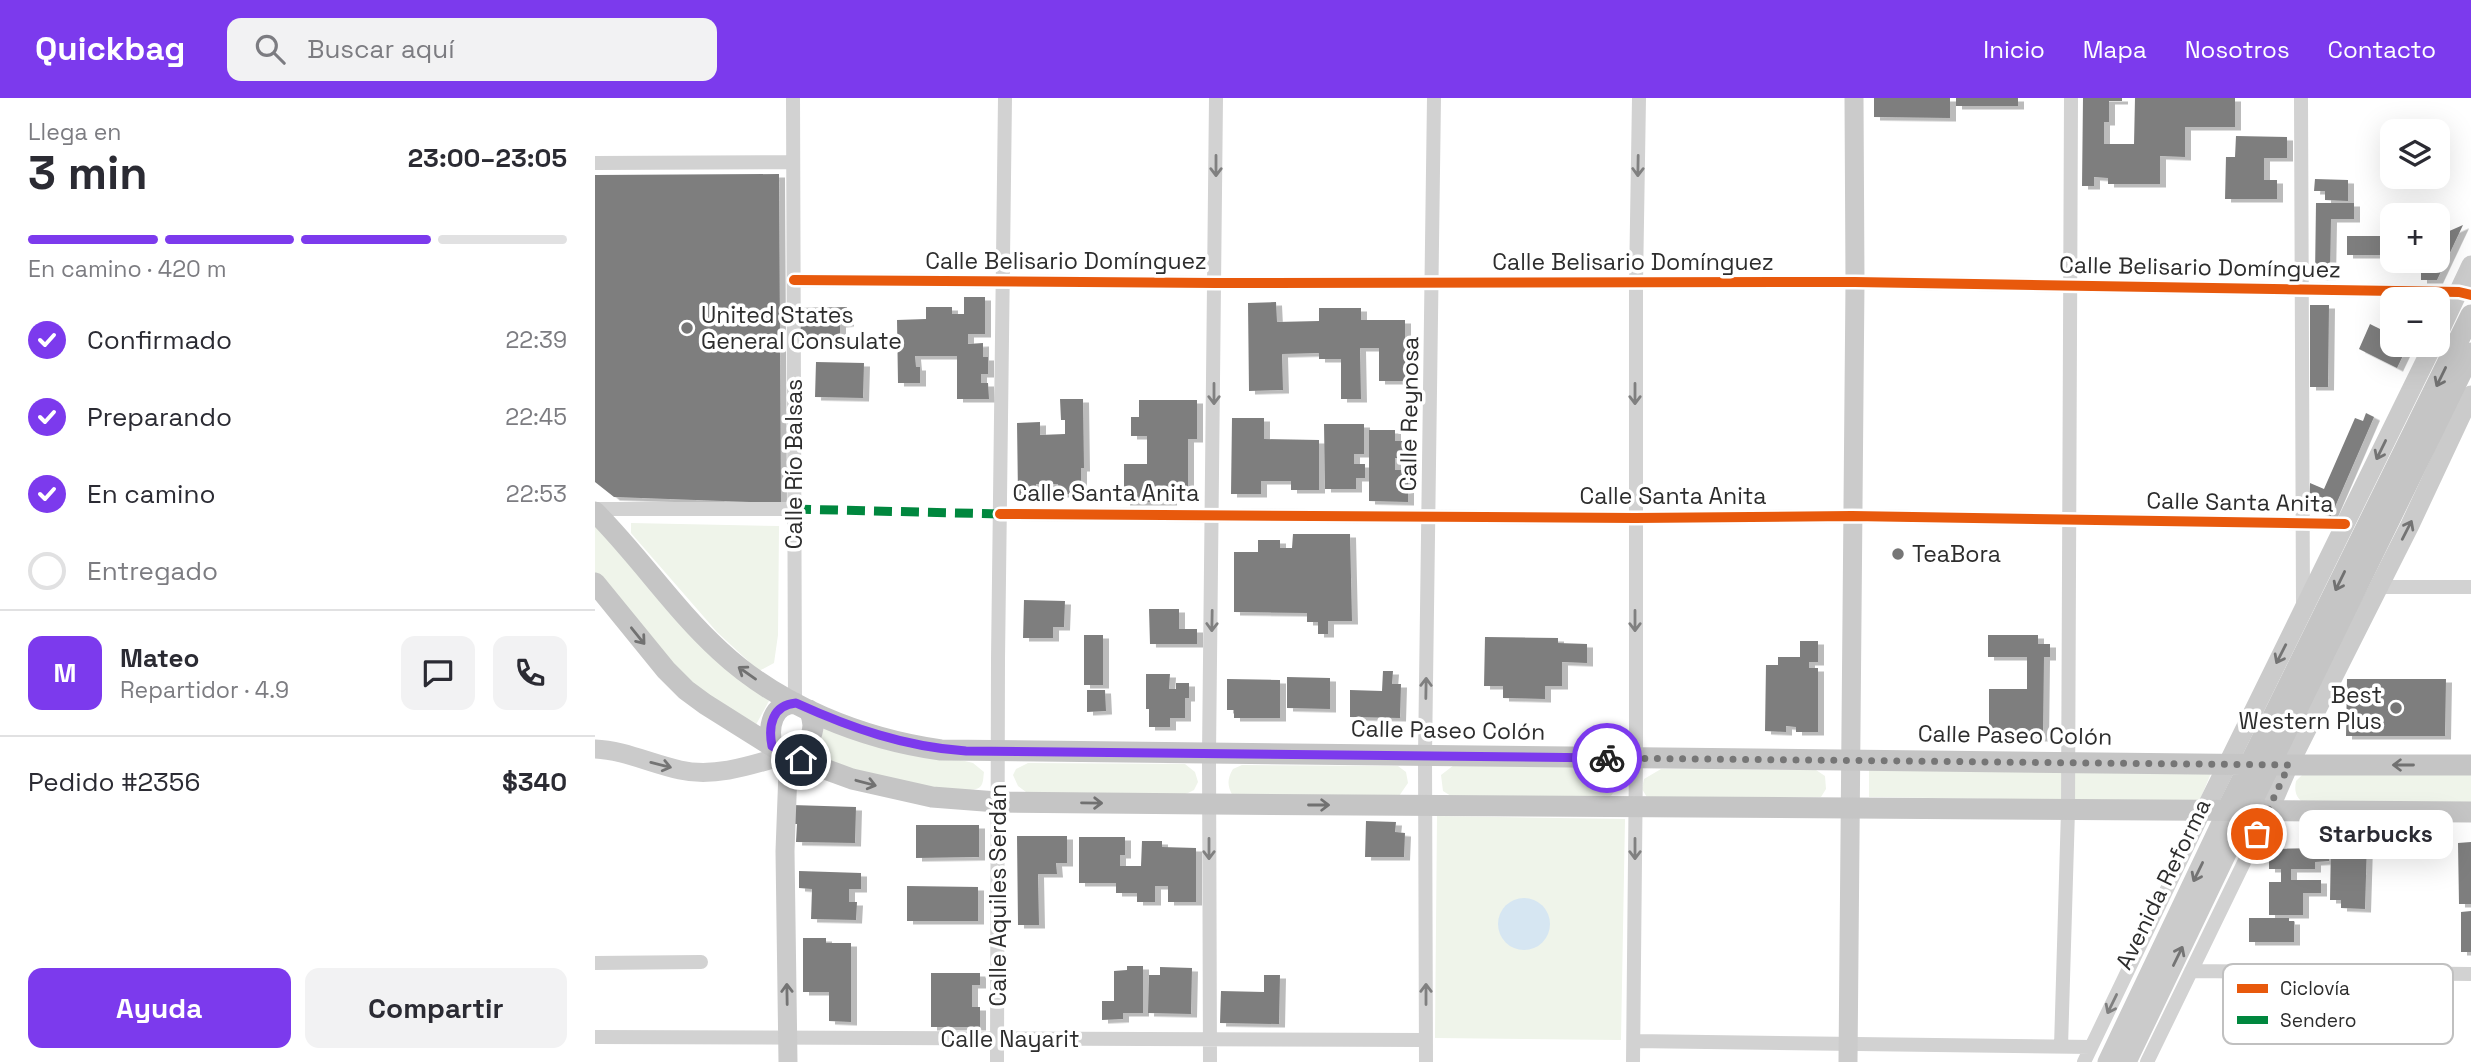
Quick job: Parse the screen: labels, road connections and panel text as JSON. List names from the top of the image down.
{
  "streets": {
    "main road": ["Calle Paseo Colón", "Avenida Reforma"],
    "street": [
      "Calle Belisario Domínguez",
      "Calle Reynosa",
      "Calle Río Balsas",
      "Calle Santa Anita",
      "Calle Aquiles Serdán",
      "Calle Nayarit"
    ]
  },
  "crossings": [
    ["Calle Belisario Domínguez", "Calle Reynosa"],
    ["Calle Belisario Domínguez", "Calle Río Balsas"],
    ["Calle Belisario Domínguez", "Calle Aquiles Serdán"],
    ["Calle Reynosa", "Calle Santa Anita"],
    ["Calle Reynosa", "Calle Paseo Colón"],
    ["Calle Reynosa", "Calle Nayarit"],
    ["Calle Río Balsas", "Calle Paseo Colón"],
    ["Calle Santa Anita", "Avenida Reforma"],
    ["Calle Santa Anita", "Calle Aquiles Serdán"],
    ["Calle Paseo Colón", "Avenida Reforma"],
    ["Calle Paseo Colón", "Calle Aquiles Serdán"],
    ["Calle Aquiles Serdán", "Calle Nayarit"]
  ],
  "one_way": ["Calle Reynosa"],
  "places": [
    "United States General Consulate",
    "TeaBora",
    "Best Western Plus",
    "Starbucks"
  ],
  "legend": ["Ciclovía", "Sendero"],
  "page": {
    "header": "Quickbag",
    "search": "Buscar aquí",
    "nav": [
      "Inicio",
      "Mapa",
      "Nosotros",
      "Contacto"
    ],
    "heading": ["3 min", "Llega en", "23:00–23:05"],
    "panel": [
      "Mateo",
      "Repartidor · 4.9",
      "Pedido #2356",
      "$340"
    ],
    "map_buttons": ["+", "−"],
    "bar": "En camino · 420 m",
    "list": [
      ["Confirmado", "22:39"],
      ["Preparando", "22:45"],
      ["En camino", "22:53"],
      "Entregado"
    ],
    "round": "M",
    "bubble": "Starbucks",
    "buttons": ["Ayuda", "Compartir"]
  }
}
